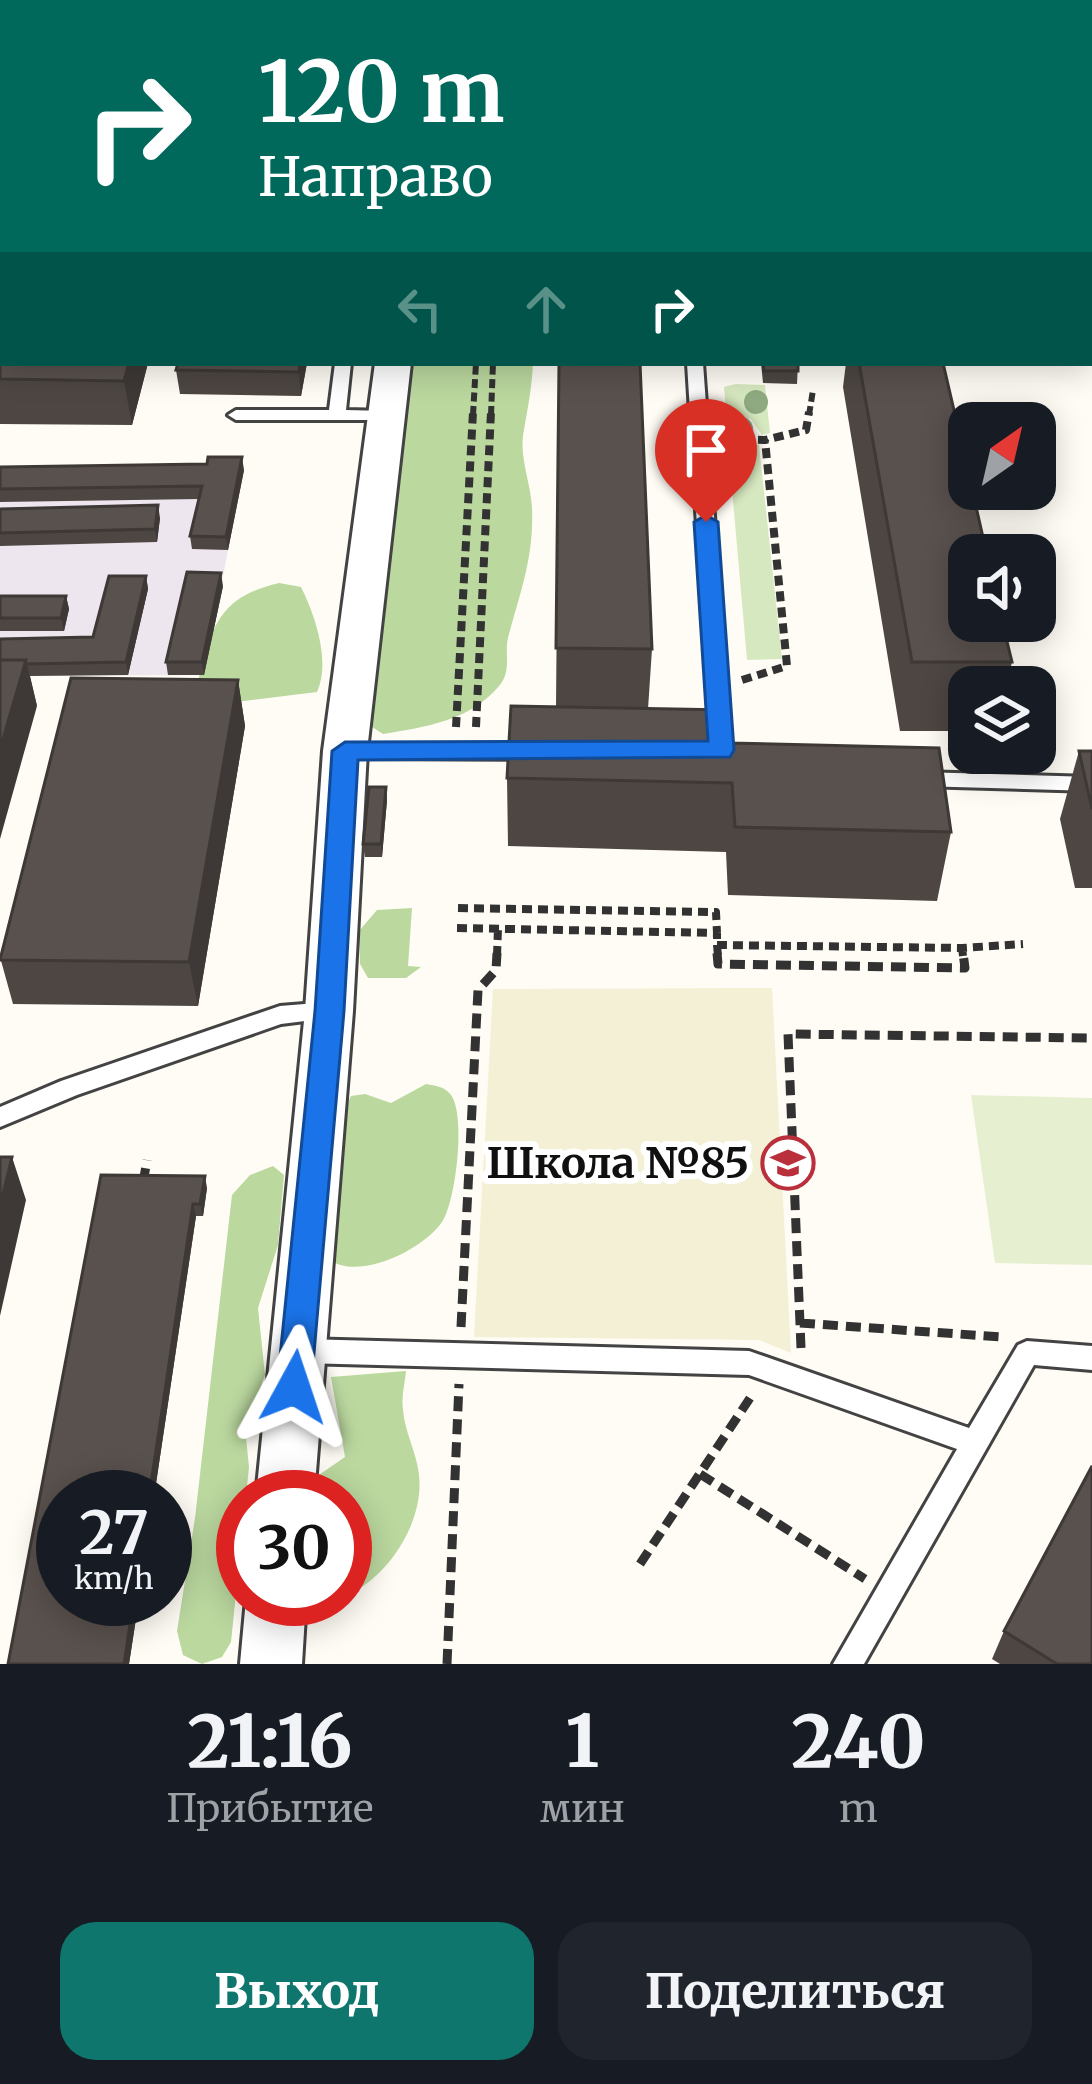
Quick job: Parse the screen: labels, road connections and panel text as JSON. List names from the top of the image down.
{
  "places": {
    "school or university": ["Школа №85"]
  },
  "north": "top right",
  "page": {
    "turn": ["120 m", "Направо"],
    "speed": "27 km/h",
    "limit": "30",
    "eta": [
      "21:16",
      "Прибытие",
      "1",
      "мин",
      "240",
      "m"
    ],
    "buttons": ["Выход", "Поделиться"]
  }
}
